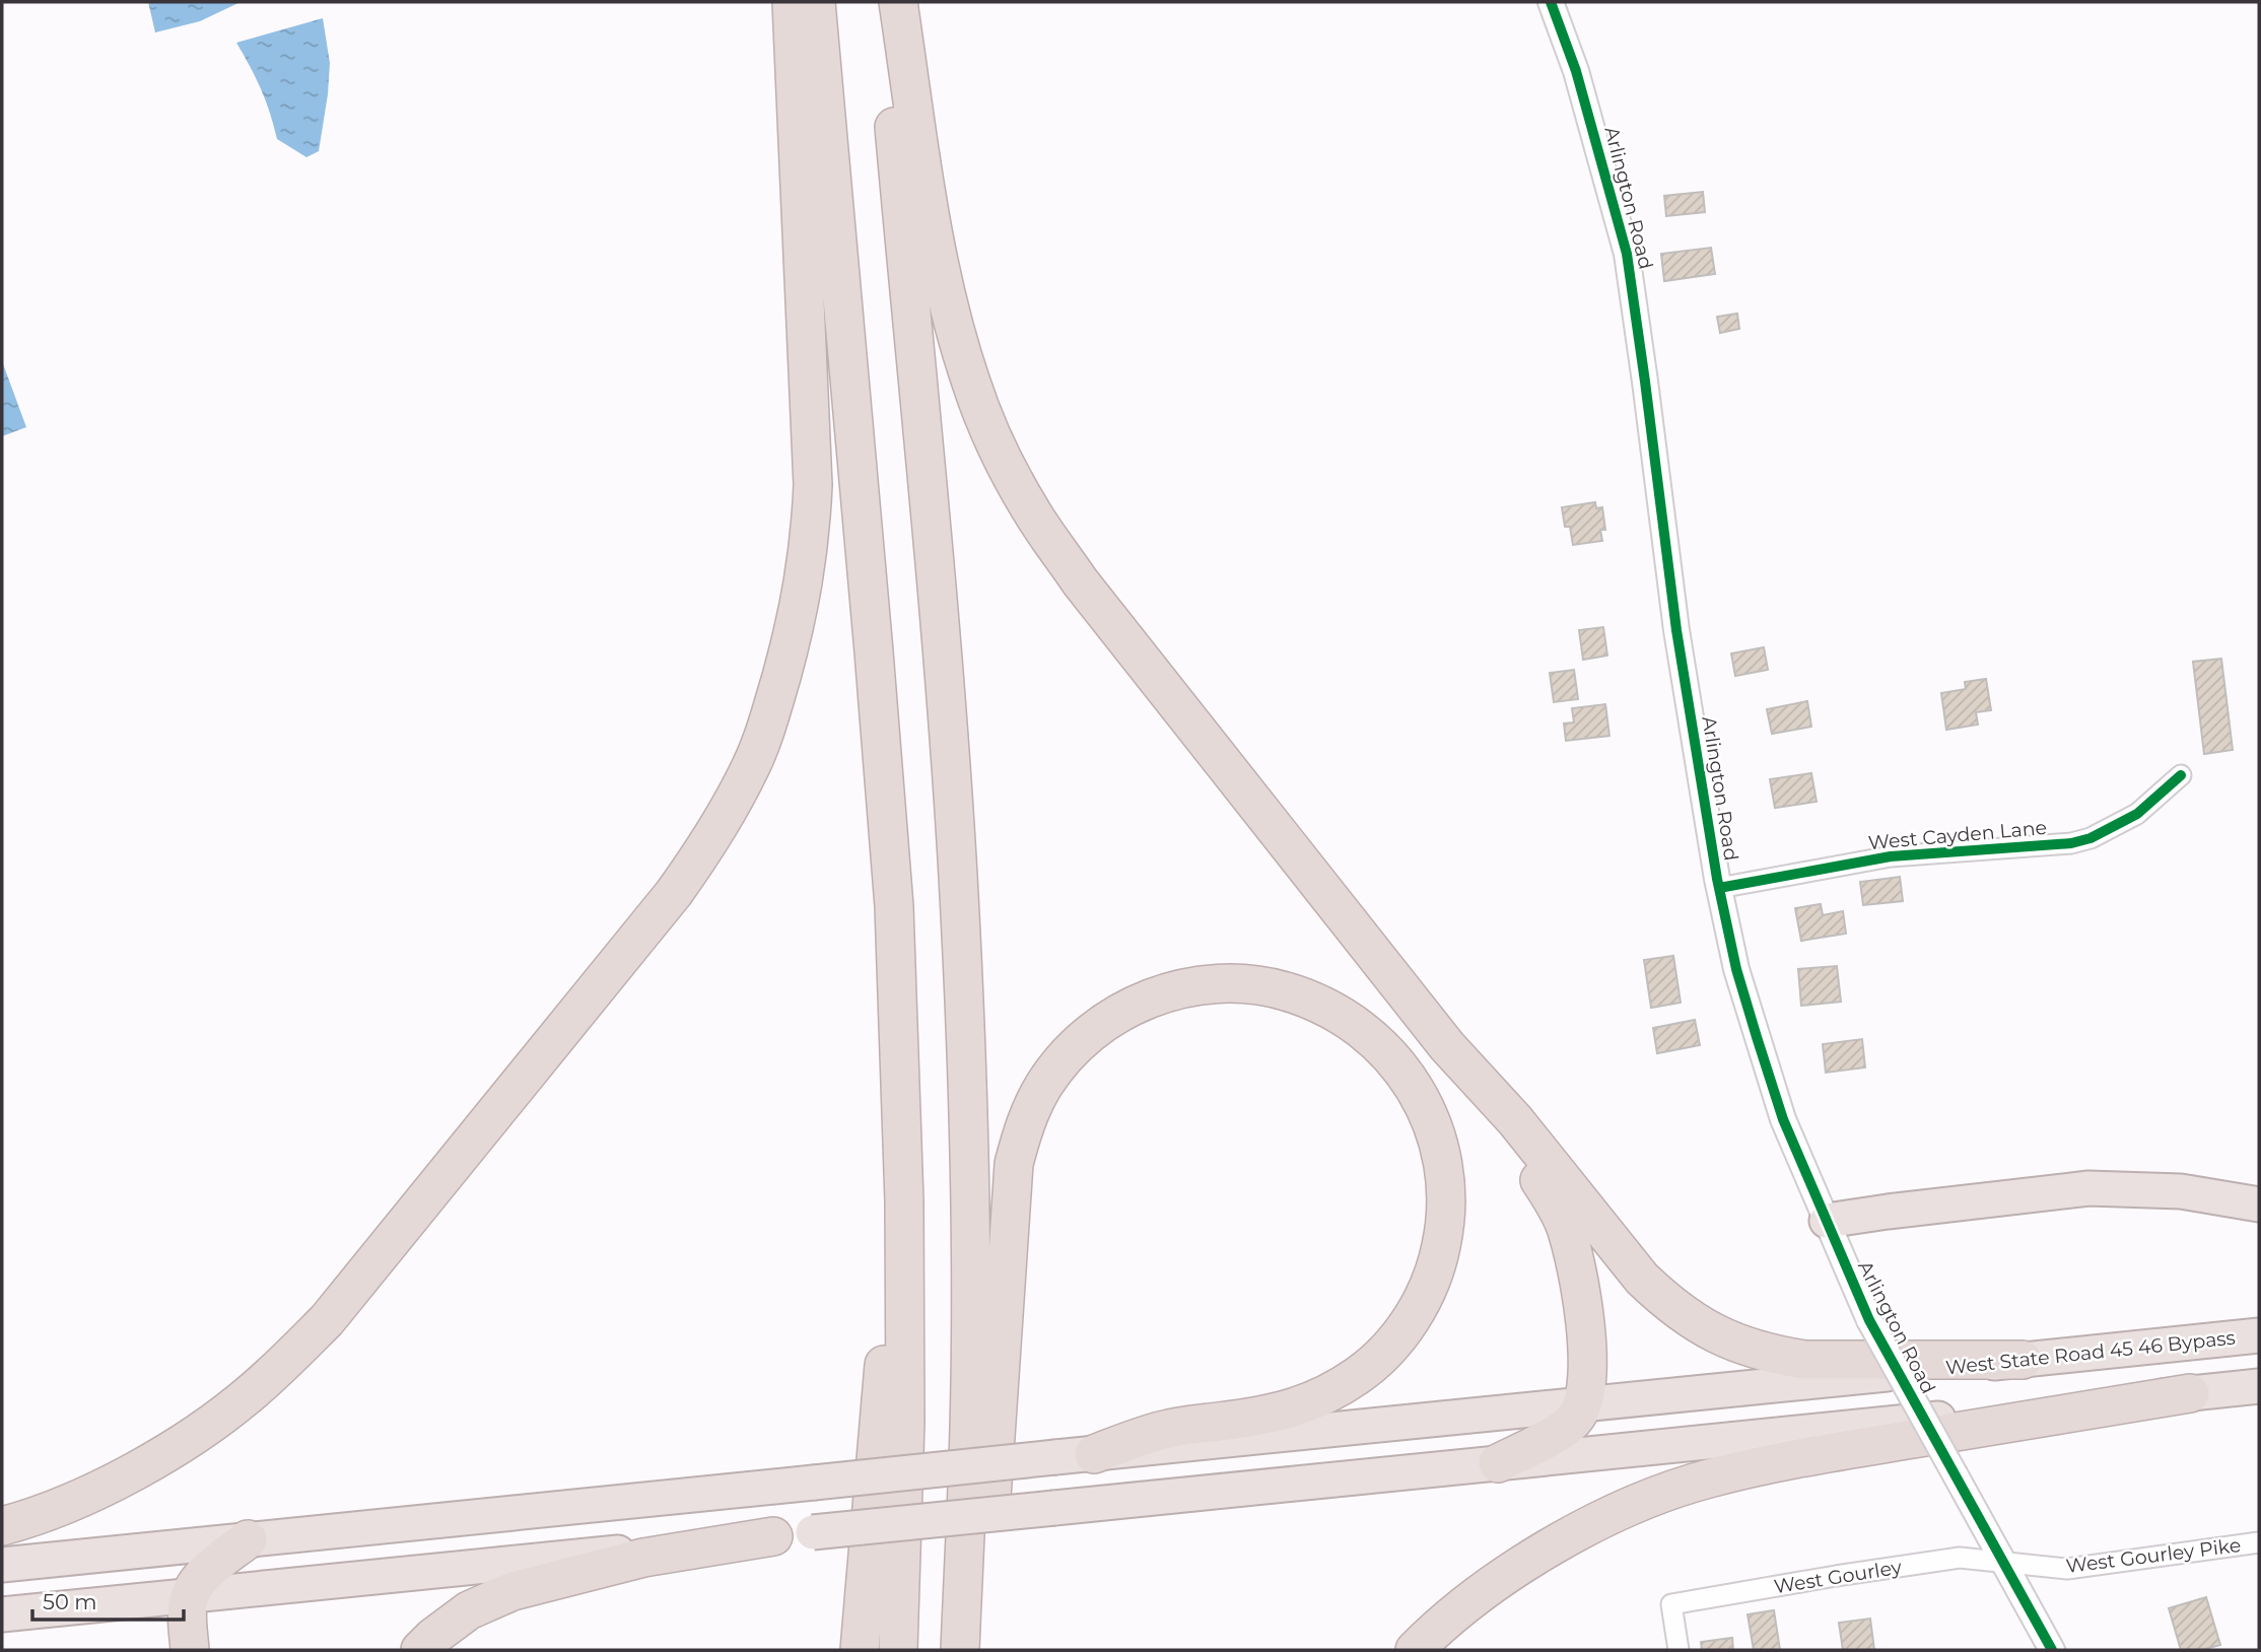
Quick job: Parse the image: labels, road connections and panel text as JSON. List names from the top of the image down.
{
  "streets": {
    "highway": ["West State Road 45 46 Bypass"],
    "street": [
      "Arlington Road",
      "West Cayden Lane",
      "West Gourley Pike",
      "West Gourley"
    ]
  },
  "crossings": [
    ["Arlington Road", "West Cayden Lane"],
    ["Arlington Road", "West Gourley Pike"],
    ["Arlington Road", "West Gourley"],
    ["West Gourley Pike", "West Gourley"]
  ],
  "scale_bar": "50 m"
}
